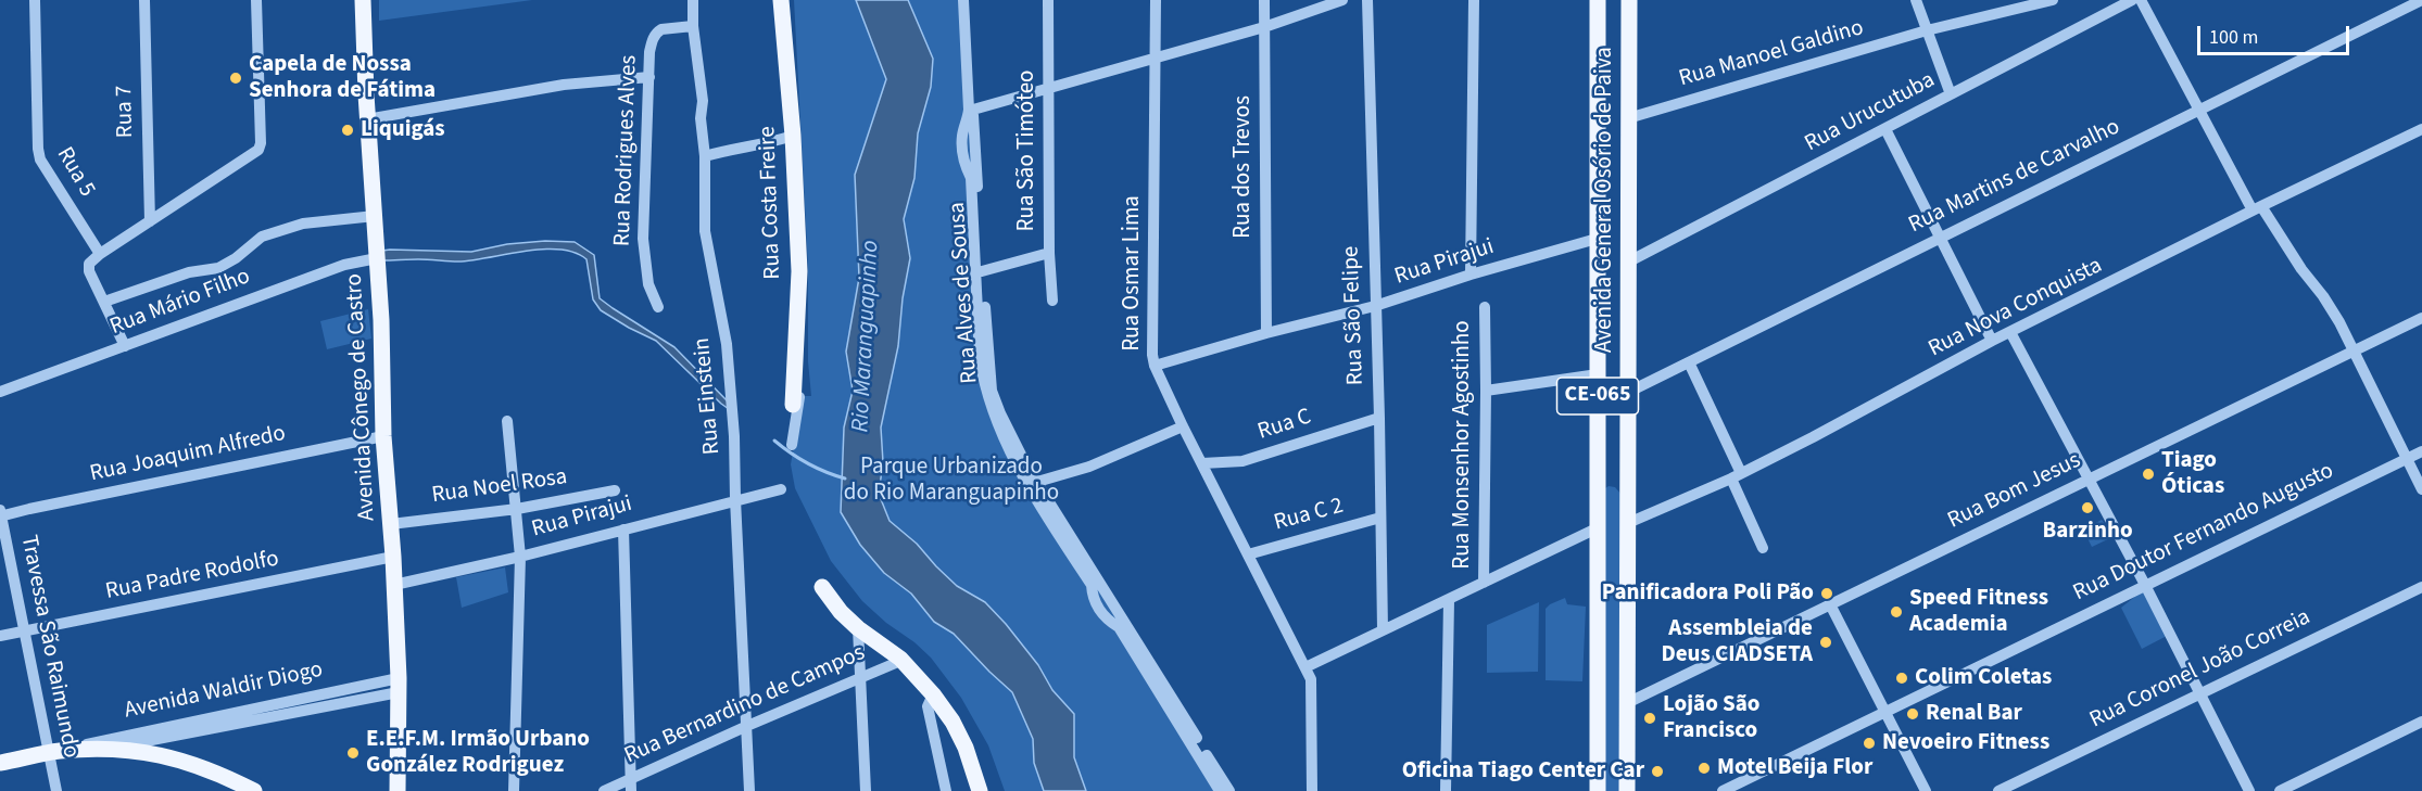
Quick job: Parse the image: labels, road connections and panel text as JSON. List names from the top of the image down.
{
  "streets": {
    "main road": [
      "Avenida General Osório de Paiva",
      "Rua Costa Freire",
      "CE-065",
      "Avenida Cônego de Castro",
      "Avenida Waldir Diogo"
    ],
    "street": [
      "Rua Manoel Galdino",
      "Rua 7",
      "Rua Urucutuba",
      "Rua Rodrigues Alves",
      "Rua São Timóteo",
      "Rua dos Trevos",
      "Rua 5",
      "Rua Martins de Carvalho",
      "Rua Pirajui",
      "Rua Osmar Lima",
      "Rua Alves de Sousa",
      "Rua Mário Filho",
      "Rua Nova Conquista",
      "Rua São Felipe",
      "Rua Einstein",
      "Rua C",
      "Rua Monsenhor Agostinho",
      "Rua Joaquim Alfredo",
      "Rua Noel Rosa",
      "Rua Bom Jesus",
      "Rua C 2",
      "Rua Doutor Fernando Augusto",
      "Rua Padre Rodolfo",
      "Travessa São Raimundo",
      "Rua Coronel João Correia",
      "Rua Bernardino de Campos"
    ]
  },
  "crossings": [
    ["Rua Manoel Galdino", "Avenida General Osório de Paiva"],
    ["Rua Urucutuba", "Avenida General Osório de Paiva"],
    ["Rua Rodrigues Alves", "Rua Einstein"],
    ["Rua dos Trevos", "Rua Pirajui"],
    ["Rua Martins de Carvalho", "Avenida General Osório de Paiva"],
    ["Avenida General Osório de Paiva", "Rua Pirajui"],
    ["Avenida General Osório de Paiva", "Rua Nova Conquista"],
    ["Avenida General Osório de Paiva", "Rua Bom Jesus"],
    ["Rua Pirajui", "Rua Osmar Lima"],
    ["Rua Pirajui", "Rua São Felipe"],
    ["Rua Pirajui", "Rua Einstein"],
    ["Rua Pirajui", "Avenida Cônego de Castro"],
    ["Rua Osmar Lima", "Rua C"],
    ["Rua Osmar Lima", "Rua C 2"],
    ["Rua Mário Filho", "Avenida Cônego de Castro"],
    ["Rua São Felipe", "Rua C"],
    ["Rua São Felipe", "Rua C 2"],
    ["Rua Einstein", "Rua Bernardino de Campos"],
    ["Avenida Cônego de Castro", "Rua Joaquim Alfredo"],
    ["Avenida Cônego de Castro", "Rua Noel Rosa"],
    ["Avenida Cônego de Castro", "Rua Padre Rodolfo"],
    ["Avenida Cônego de Castro", "Avenida Waldir Diogo"],
    ["Rua Joaquim Alfredo", "Travessa São Raimundo"],
    ["Rua Padre Rodolfo", "Travessa São Raimundo"],
    ["Travessa São Raimundo", "Avenida Waldir Diogo"]
  ],
  "water": ["Rio Maranguapinho"],
  "parks": ["Parque Urbanizado do Rio Maranguapinho"],
  "places": [
    "Capela de Nossa Senhora de Fátima",
    "Liquigás",
    "Tiago Óticas",
    "Barzinho",
    "Panificadora Poli Pão",
    "Speed Fitness Academia",
    "Assembleia de Deus CIADSETA",
    "Colim Coletas",
    "Renal Bar",
    "Lojão São Francisco",
    "Nevoeiro Fitness",
    "E.E.F.M. Irmão Urbano González Rodriguez",
    "Motel Beija Flor",
    "Oficina Tiago Center Car"
  ],
  "scale_bar": "100 m"
}
